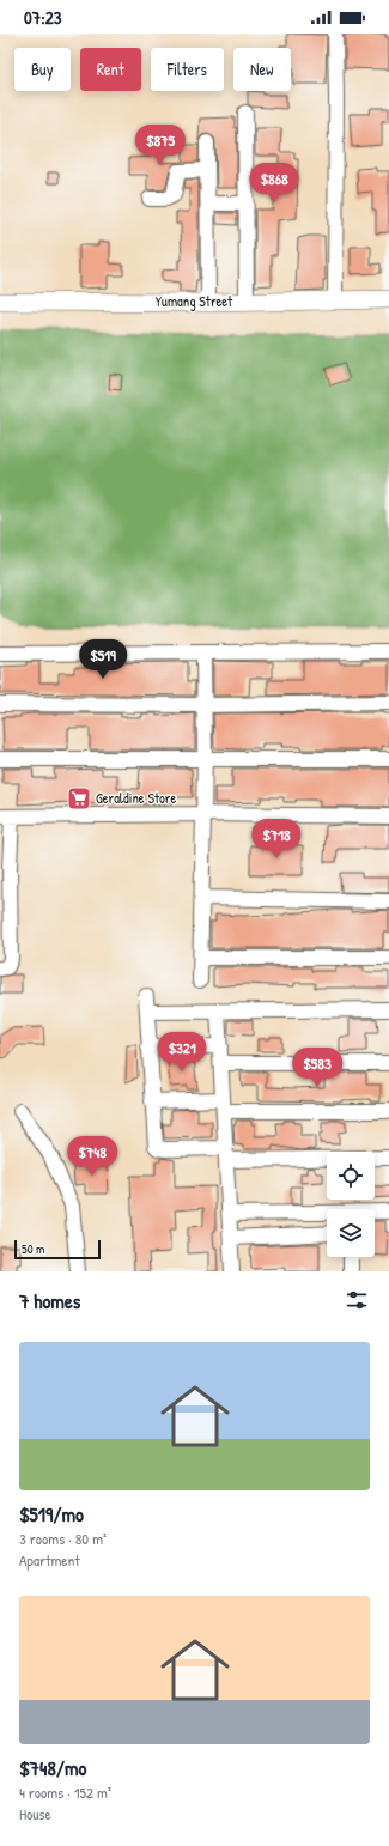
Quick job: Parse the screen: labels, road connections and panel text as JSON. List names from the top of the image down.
{
  "streets": {
    "main road": ["Yumang Street"]
  },
  "places": {
    "supermarket": ["Geraldine Store"]
  },
  "scale_bar": "50 m",
  "page": {
    "status": "07:23",
    "chip": [
      "Buy",
      "Rent",
      "Filters",
      "New"
    ],
    "price": [
      "$875",
      "$868",
      "$519",
      "$718",
      "$321",
      "$583",
      "$748"
    ],
    "scale": "50 m",
    "heading": "7 homes",
    "list": [
      {
        "name": "$519/mo",
        "note": "3 rooms · 80 m² · Apartment"
      },
      {
        "name": "$748/mo",
        "note": "4 rooms · 152 m² · House"
      }
    ]
  }
}
